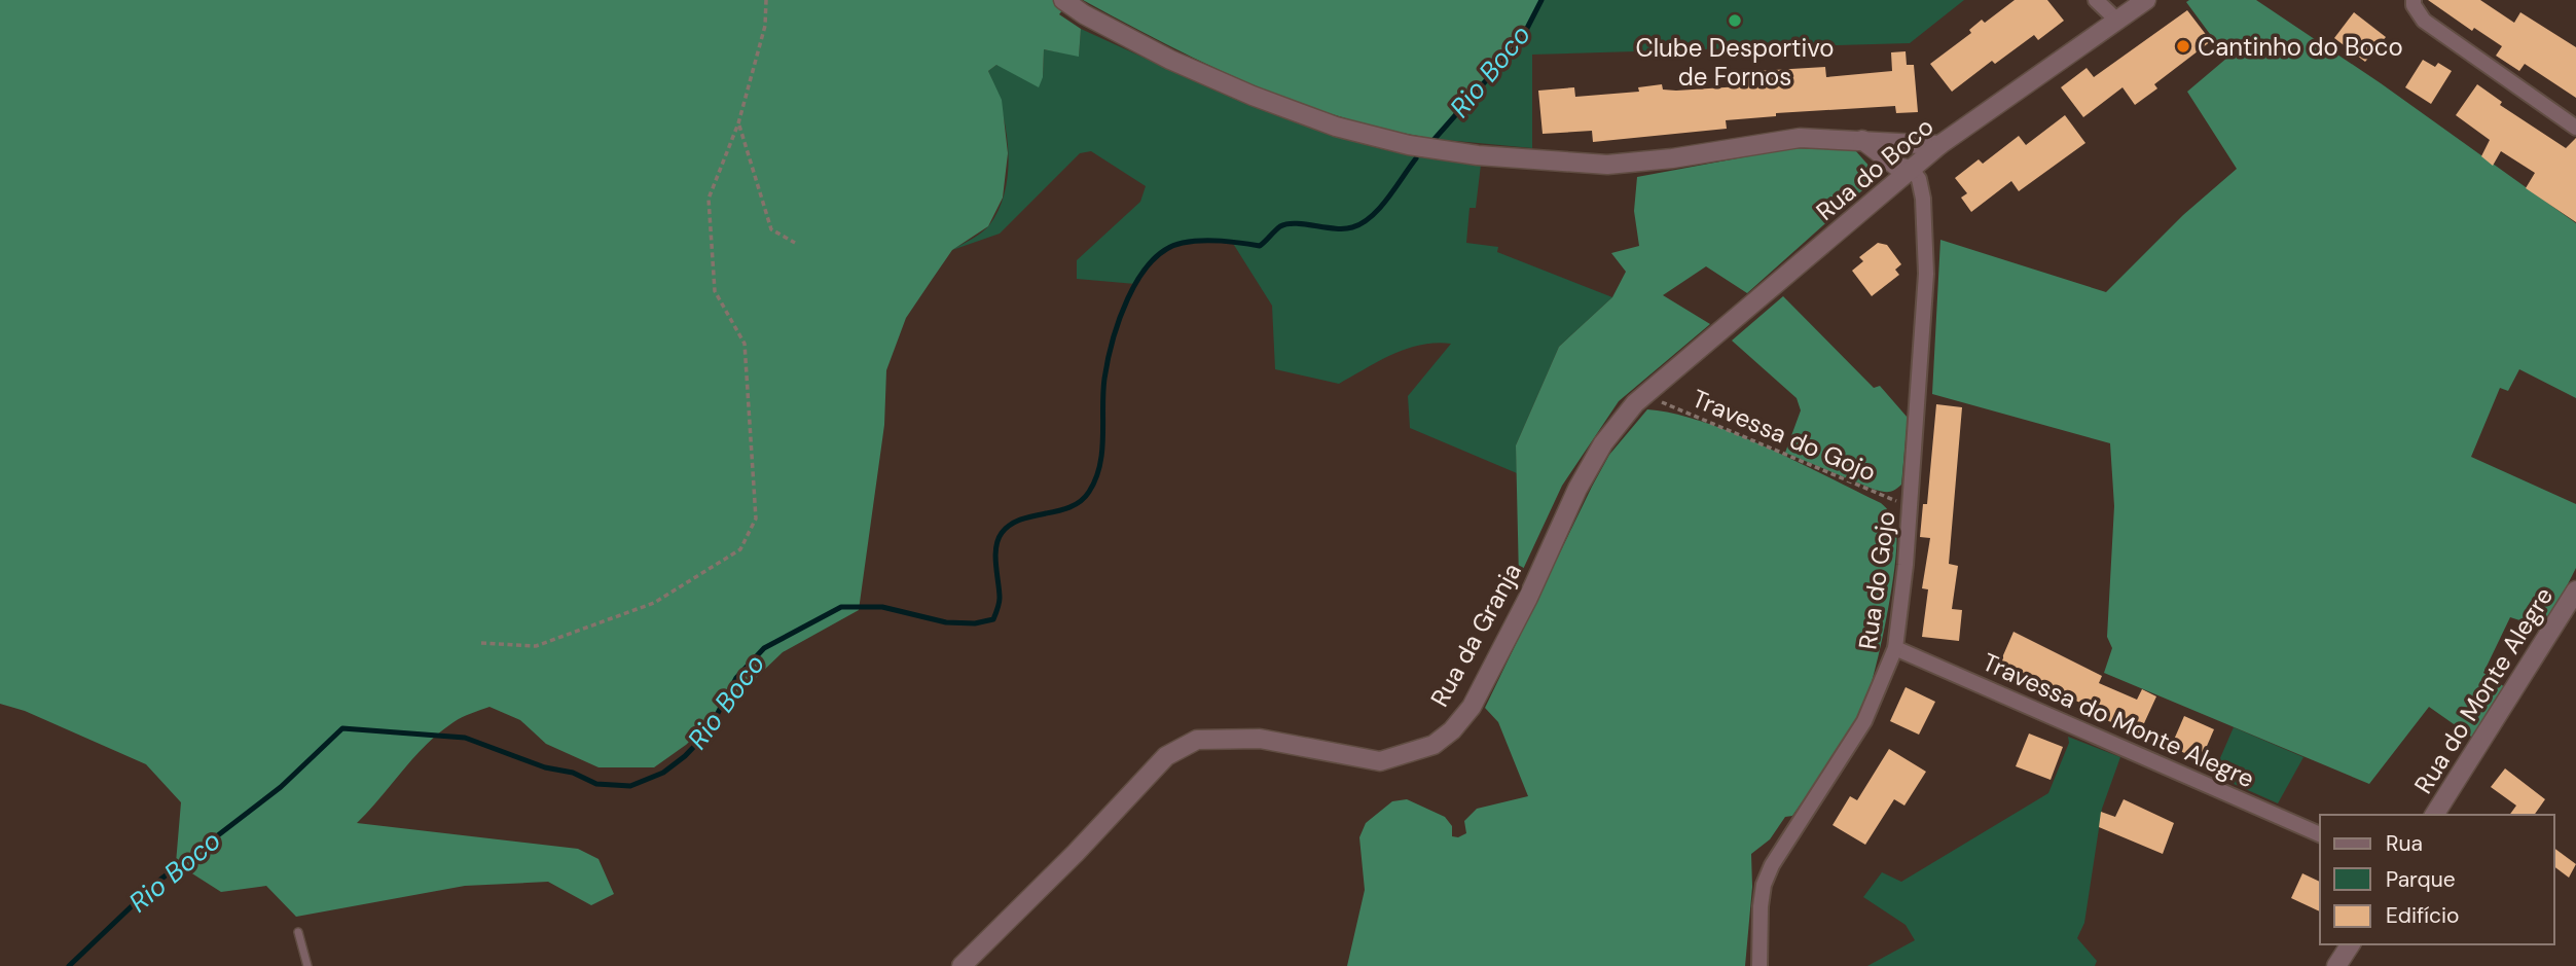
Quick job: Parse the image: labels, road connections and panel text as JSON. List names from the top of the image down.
{
  "streets": {
    "street": [
      "Rua do Boco",
      "Rua do Gojo",
      "Rua da Granja",
      "Rua do Monte Alegre",
      "Travessa do Monte Alegre"
    ],
    "path": ["Travessa do Gojo"]
  },
  "crossings": [
    ["Rua do Boco", "Travessa do Gojo"],
    ["Rua do Boco", "Rua do Gojo"],
    ["Rua do Boco", "Rua da Granja"],
    ["Travessa do Gojo", "Rua do Gojo"],
    ["Travessa do Gojo", "Rua da Granja"],
    ["Rua do Gojo", "Travessa do Monte Alegre"]
  ],
  "water": ["Rio Boco"],
  "places": ["Clube Desportivo de Fornos", "Cantinho do Boco"],
  "legend": ["Rua", "Parque", "Edifício"]
}
